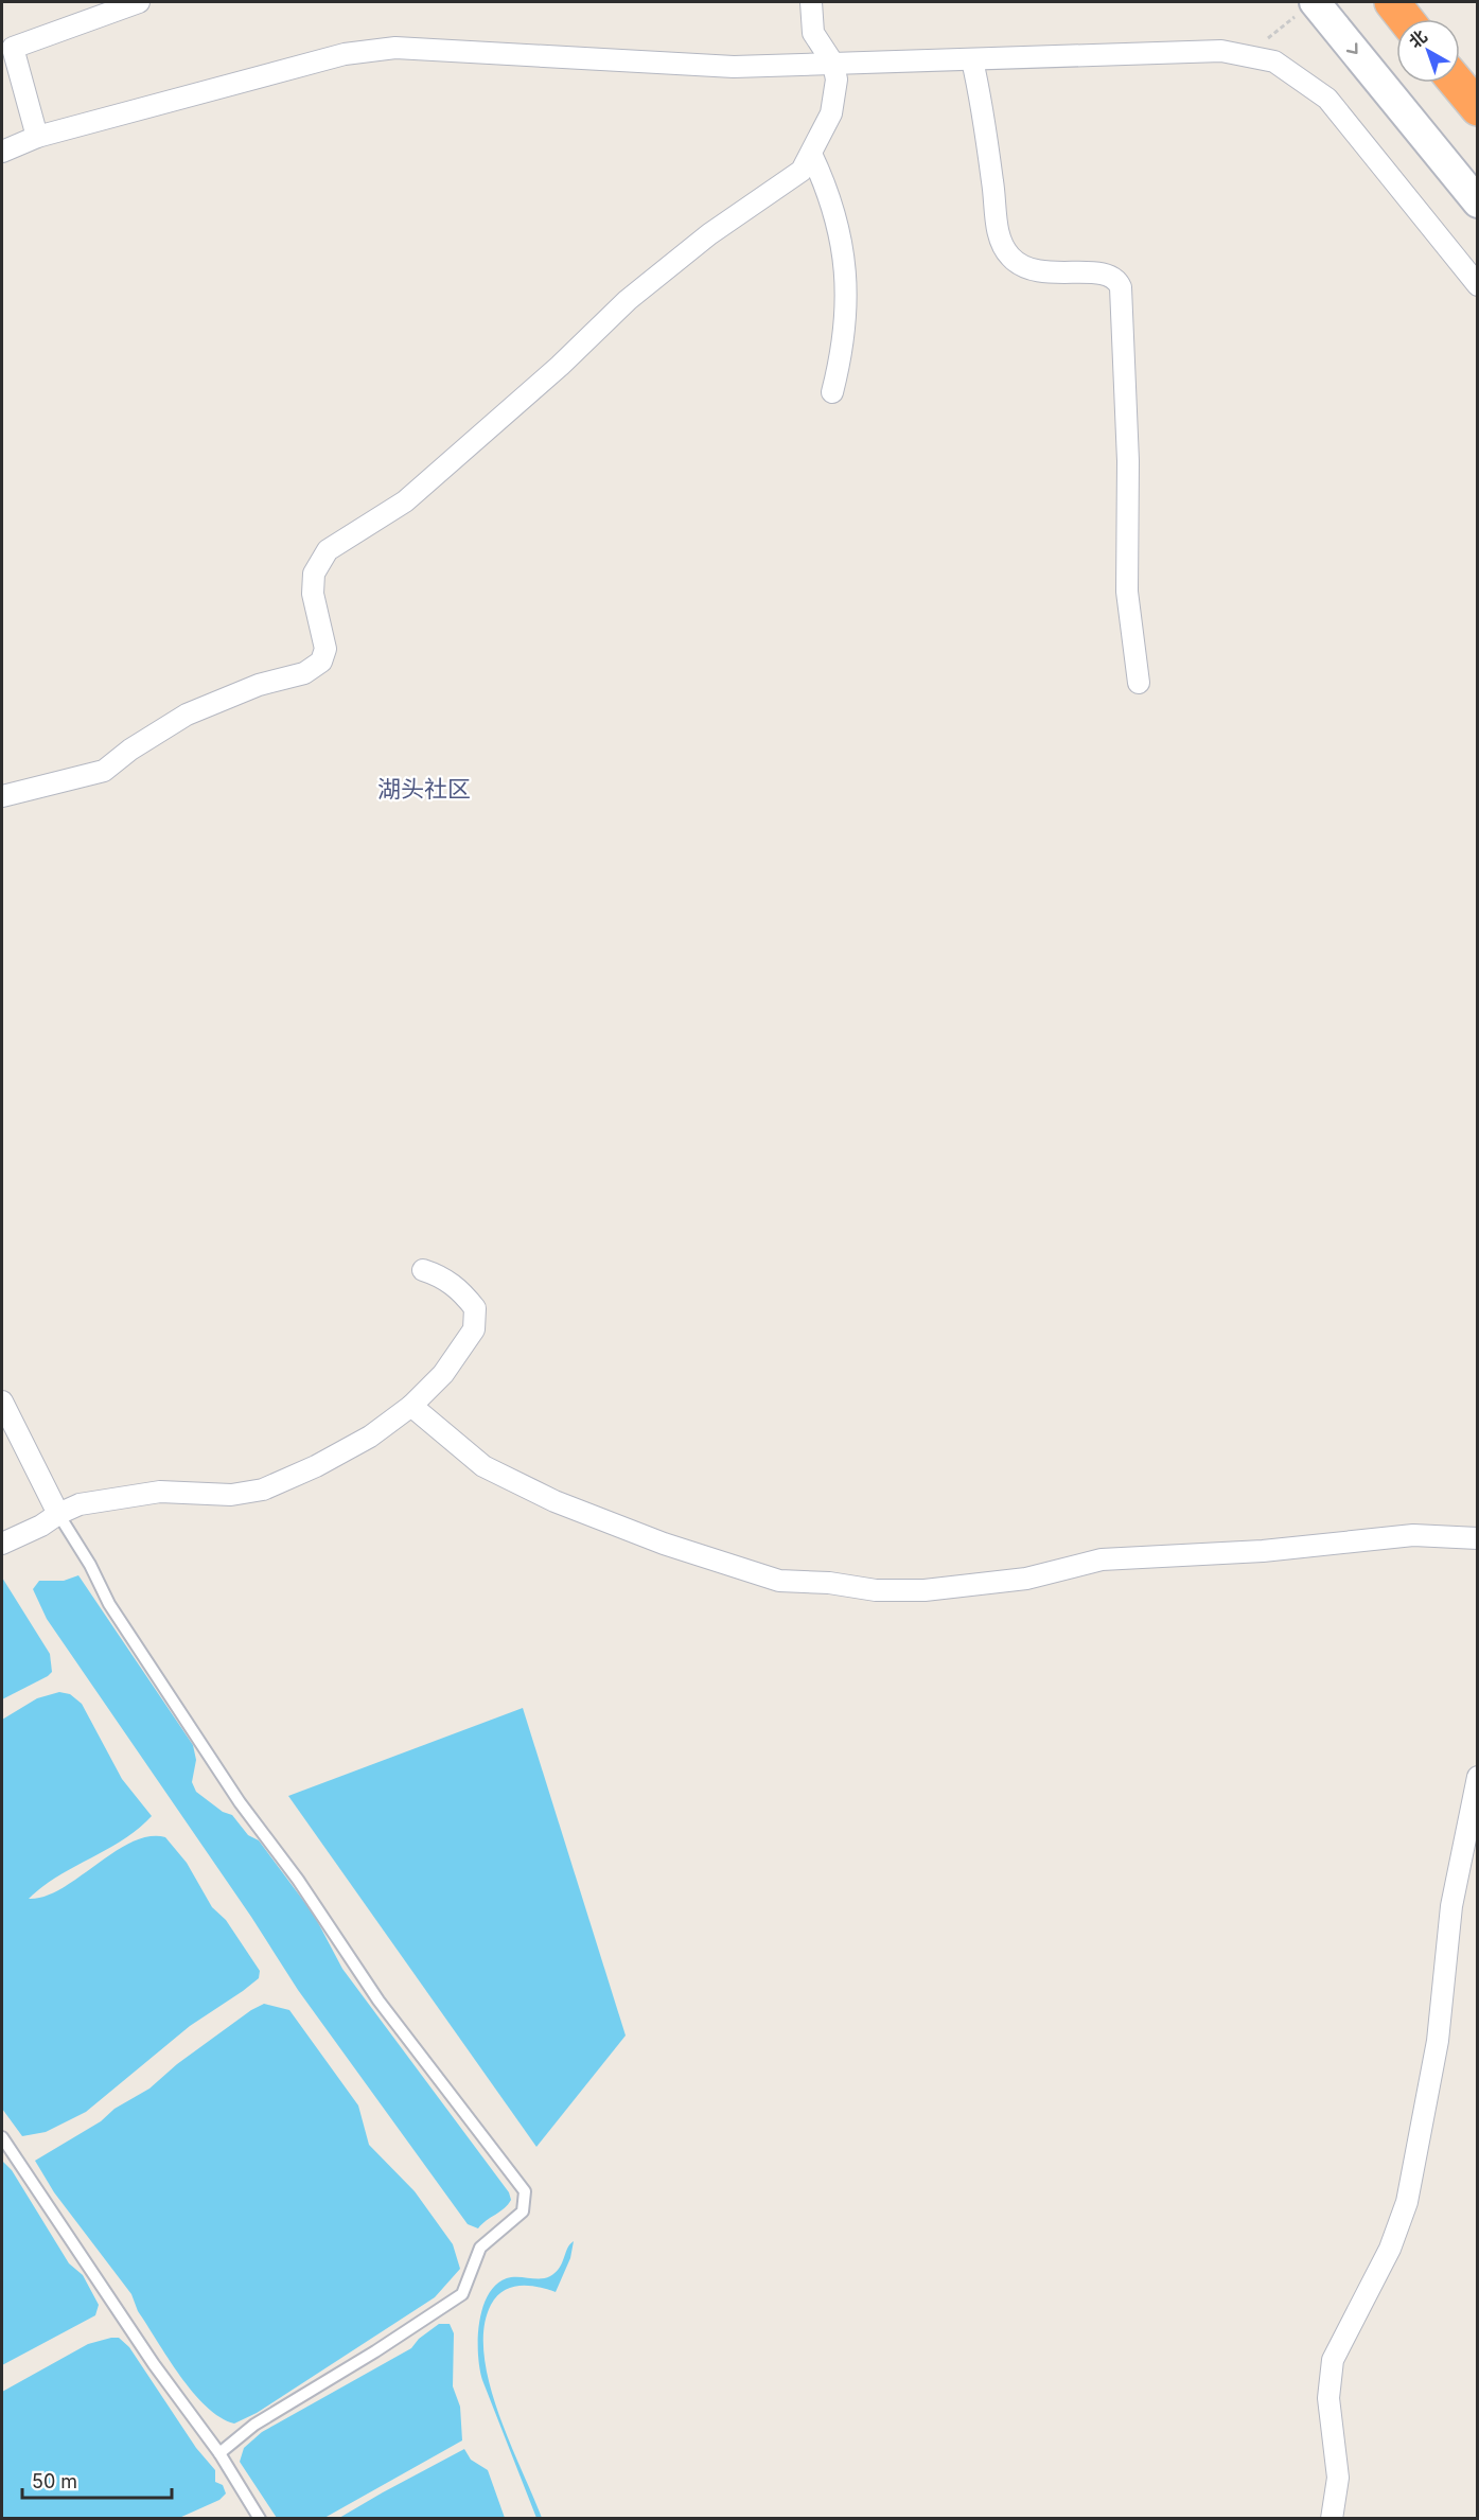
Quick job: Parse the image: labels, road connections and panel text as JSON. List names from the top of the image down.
{
  "districts": ["湖头社区"],
  "scale_bar": "50 m",
  "north": "top left"
}
